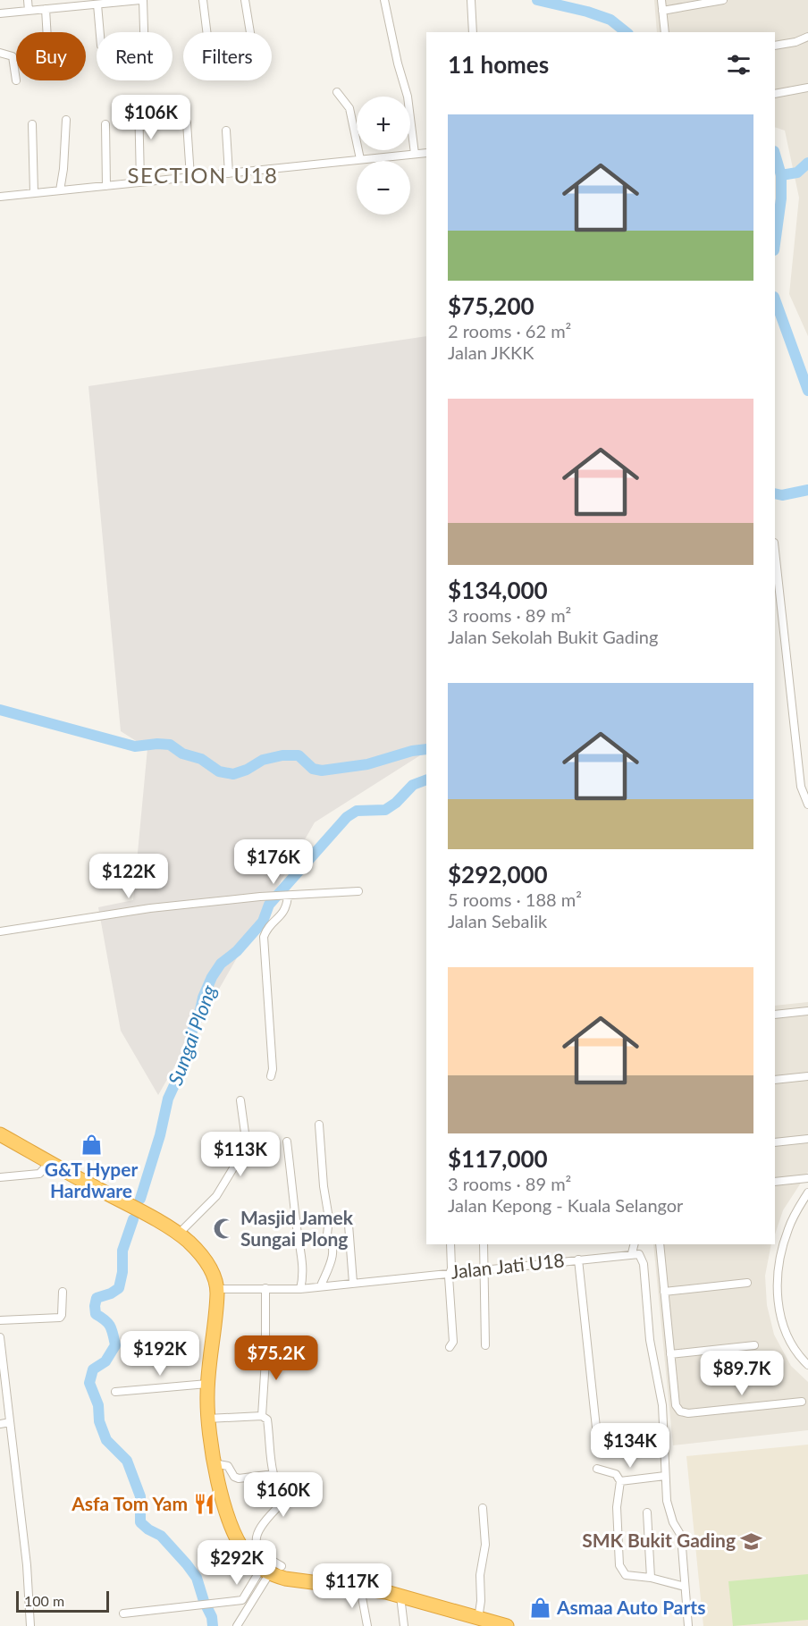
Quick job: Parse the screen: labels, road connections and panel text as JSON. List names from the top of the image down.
{
  "streets": {
    "street": ["Jalan Jati U18"]
  },
  "districts": ["SECTION U18"],
  "water": ["Sungai Plong"],
  "places": {
    "shop": ["G&T Hyper Hardware", "Asmaa Auto Parts"],
    "mosque": ["Masjid Jamek Sungai Plong"],
    "restaurant": ["Asfa Tom Yam"],
    "school or university": ["SMK Bukit Gading"]
  },
  "scale_bar": "100 m",
  "page": {
    "chip": ["Buy", "Rent", "Filters"],
    "heading": "11 homes",
    "price": [
      "$106K",
      "$176K",
      "$122K",
      "$113K",
      "$192K",
      "$75.2K",
      "$89.7K",
      "$134K",
      "$160K",
      "$292K",
      "$117K"
    ],
    "map_buttons": ["+", "−"],
    "list": [
      {
        "name": "$75,200",
        "note": "2 rooms · 62 m² · Jalan JKKK"
      },
      {
        "name": "$134,000",
        "note": "3 rooms · 89 m² · Jalan Sekolah Bukit Gading"
      },
      {
        "name": "$292,000",
        "note": "5 rooms · 188 m² · Jalan Sebalik"
      },
      {
        "name": "$117,000",
        "note": "3 rooms · 89 m² · Jalan Kepong - Kuala Selangor"
      }
    ],
    "scale": "100 m"
  }
}
